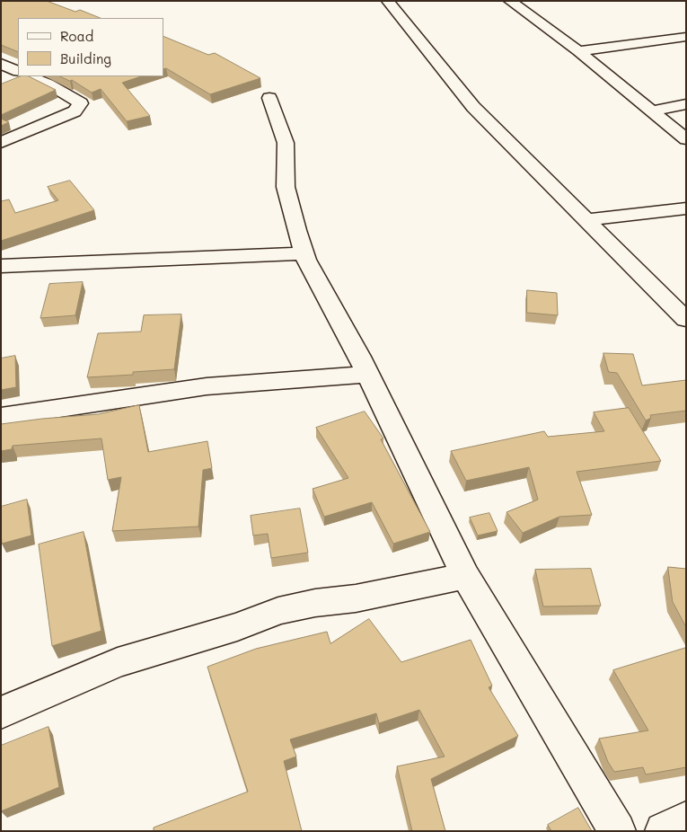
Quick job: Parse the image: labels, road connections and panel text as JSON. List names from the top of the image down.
{
  "legend": ["Road", "Building"]
}
